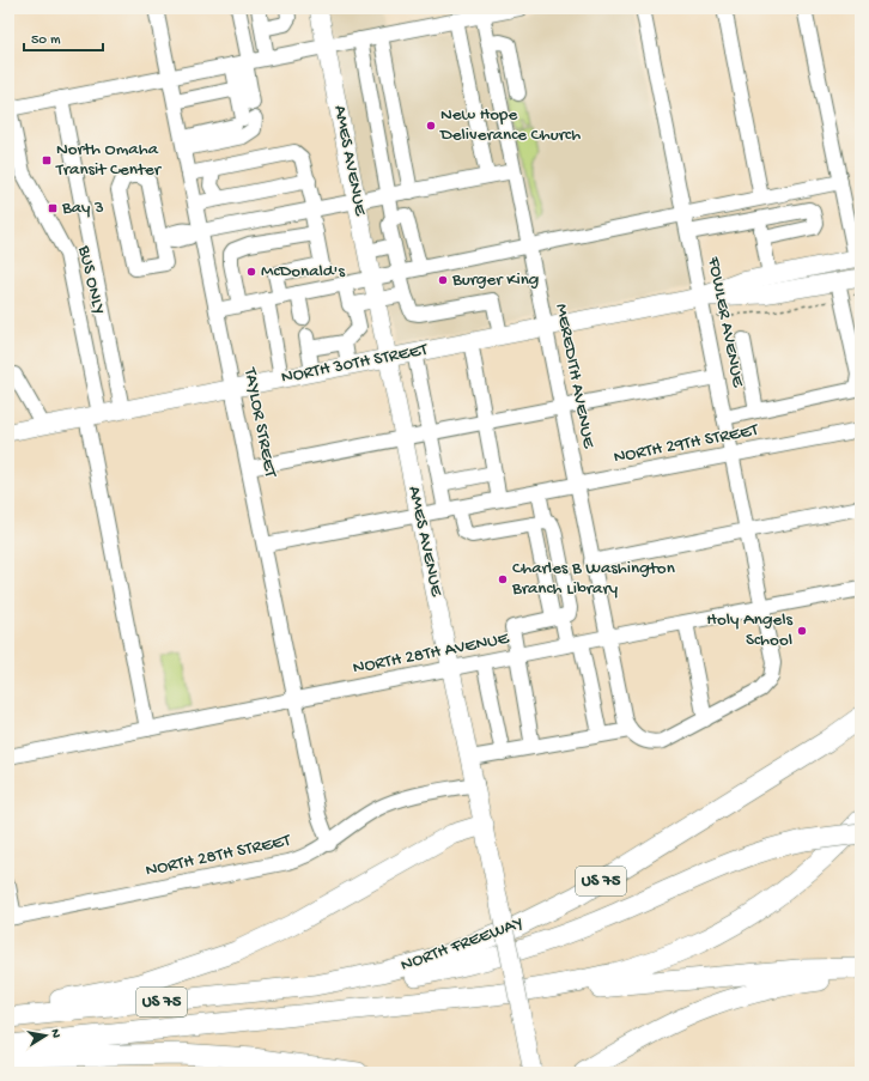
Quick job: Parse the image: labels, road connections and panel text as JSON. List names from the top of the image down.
{
  "streets": {
    "highway": ["US 75", "NORTH FREEWAY"],
    "main road": ["AMES AVENUE", "NORTH 30TH STREET"],
    "street": [
      "BUS ONLY",
      "FOWLER AVENUE",
      "MEREDITH AVENUE",
      "TAYLOR STREET",
      "NORTH 29TH STREET",
      "NORTH 28TH AVENUE",
      "NORTH 28TH STREET"
    ]
  },
  "crossings": [
    ["AMES AVENUE", "NORTH 30TH STREET"],
    ["AMES AVENUE", "NORTH 29TH STREET"],
    ["AMES AVENUE", "NORTH 28TH AVENUE"],
    ["AMES AVENUE", "NORTH 28TH STREET"],
    ["BUS ONLY", "NORTH 30TH STREET"],
    ["BUS ONLY", "NORTH 28TH AVENUE"],
    ["FOWLER AVENUE", "NORTH 30TH STREET"],
    ["FOWLER AVENUE", "NORTH 29TH STREET"],
    ["FOWLER AVENUE", "NORTH 28TH AVENUE"],
    ["NORTH 30TH STREET", "MEREDITH AVENUE"],
    ["NORTH 30TH STREET", "TAYLOR STREET"],
    ["MEREDITH AVENUE", "NORTH 29TH STREET"],
    ["MEREDITH AVENUE", "NORTH 28TH AVENUE"],
    ["TAYLOR STREET", "NORTH 29TH STREET"],
    ["TAYLOR STREET", "NORTH 28TH AVENUE"],
    ["TAYLOR STREET", "NORTH 28TH STREET"]
  ],
  "places": {
    "other": [
      "New Hope Deliverance Church",
      "McDonald's",
      "Burger King",
      "Charles B Washington Branch Library",
      "Holy Angels School"
    ],
    "transit": ["North Omaha Transit Center", "Bay 3"]
  },
  "scale_bar": "50 m",
  "north": "right"
}
